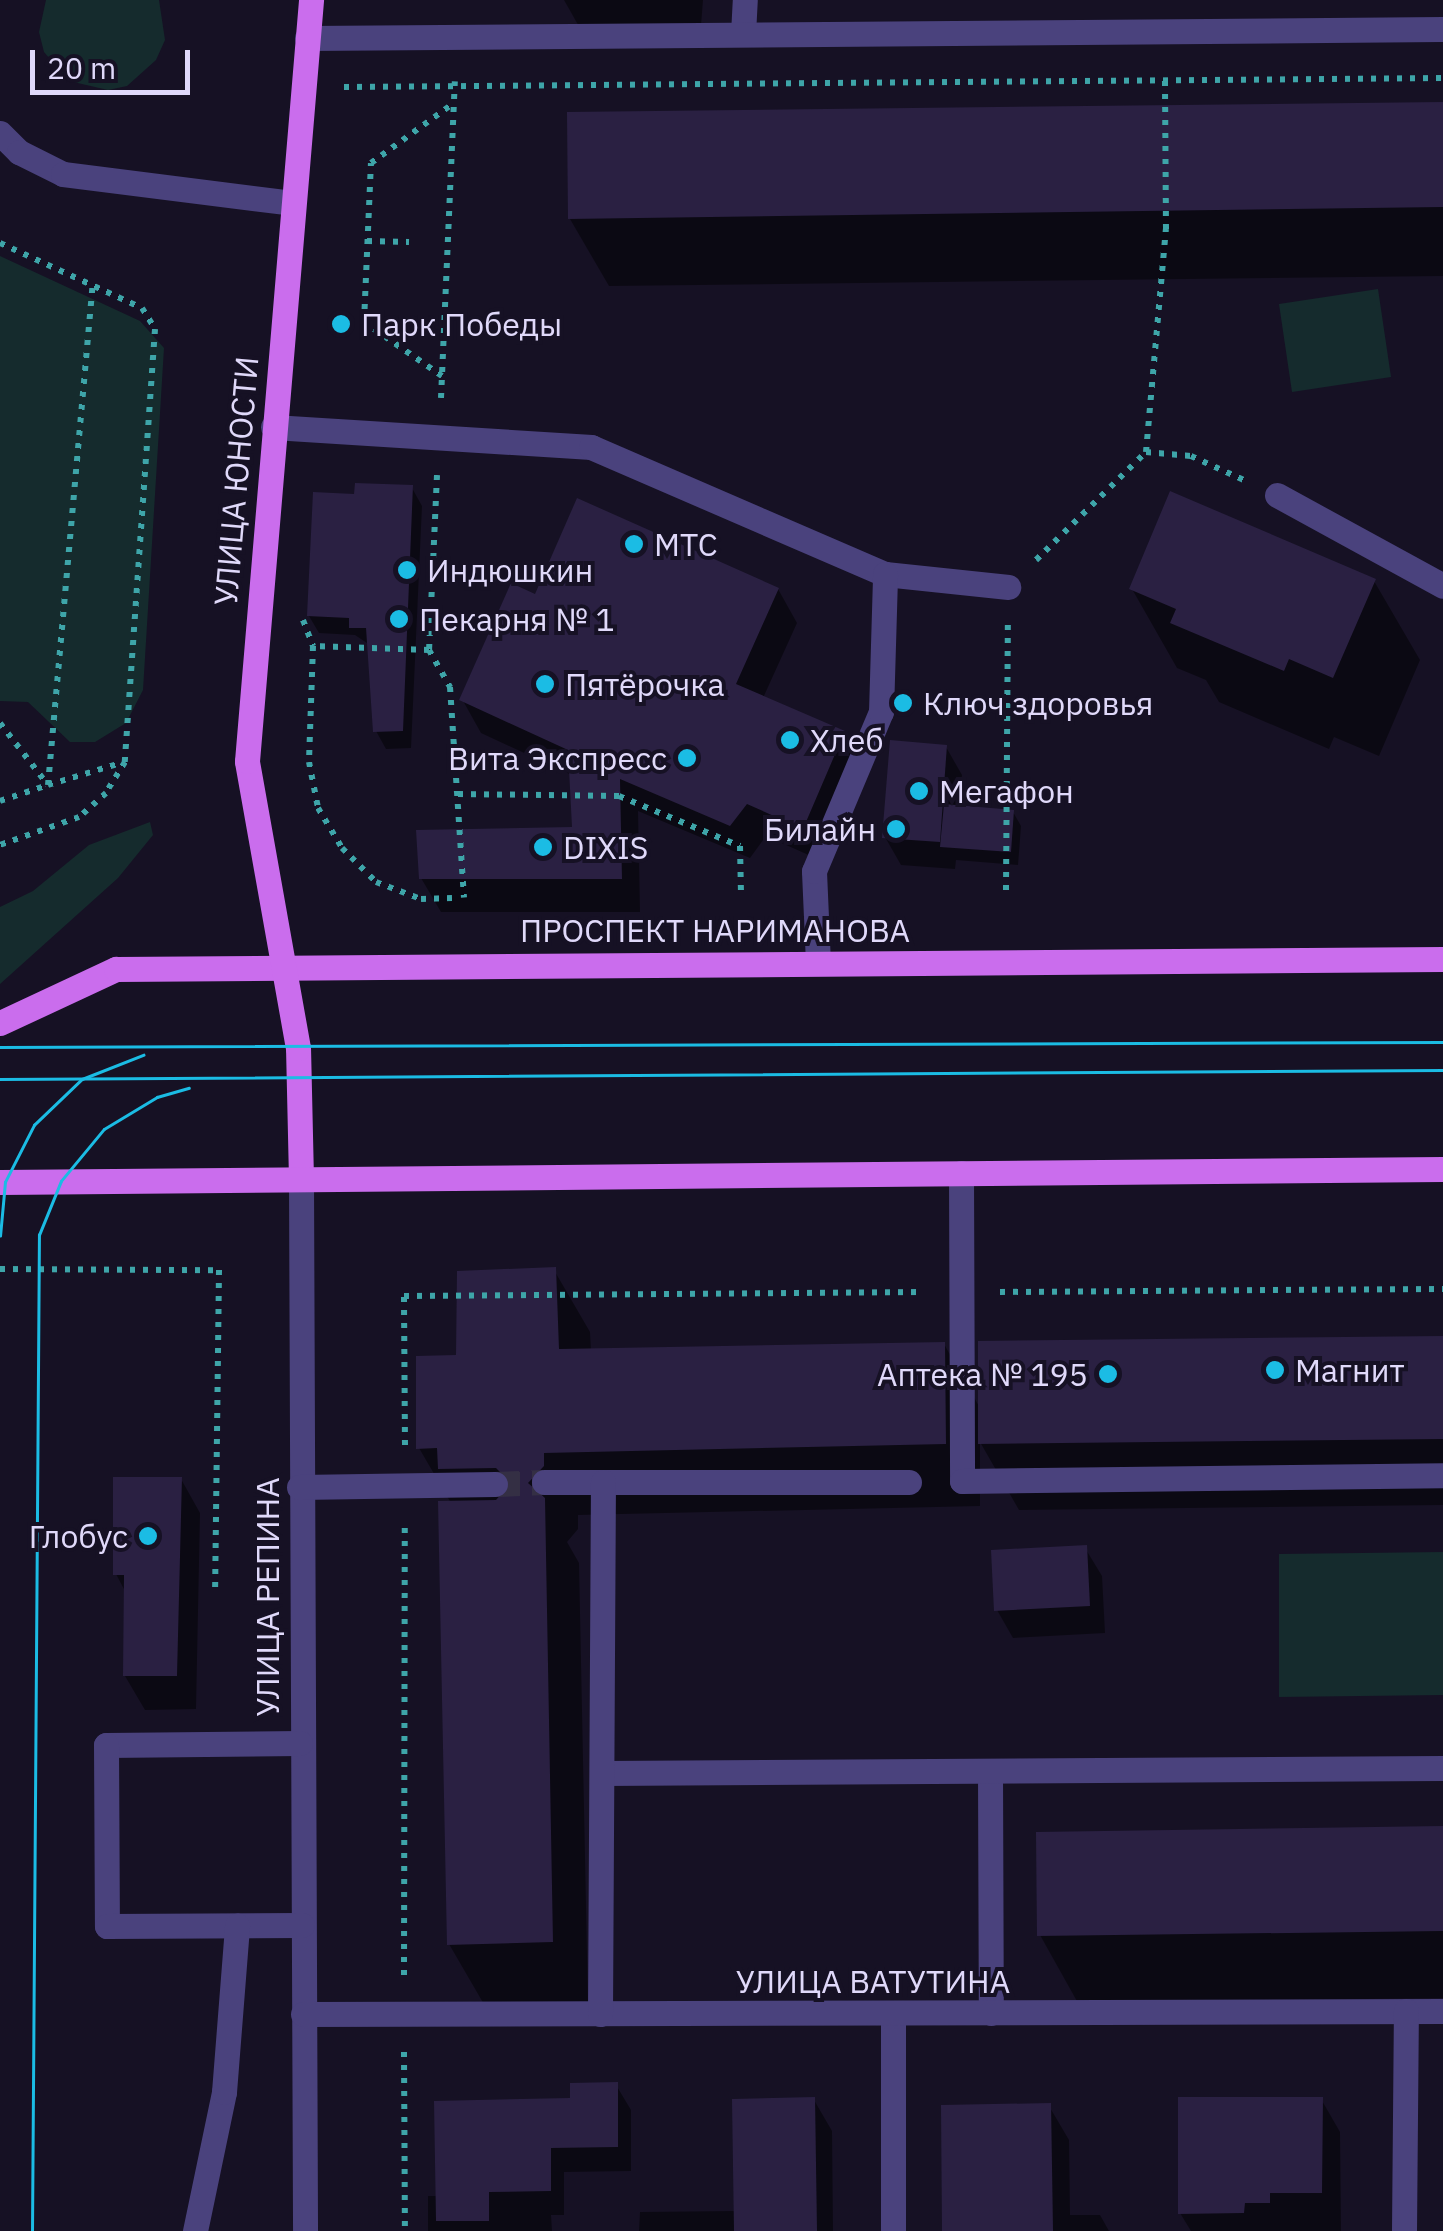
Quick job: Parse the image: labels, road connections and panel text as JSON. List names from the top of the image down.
{
  "streets": {
    "main road": ["УЛИЦА ЮНОСТИ", "ПРОСПЕКТ НАРИМАНОВА", "УЛИЦА РЕПИНА"],
    "street": ["УЛИЦА ВАТУТИНА"]
  },
  "crossings": [
    ["УЛИЦА ЮНОСТИ", "ПРОСПЕКТ НАРИМАНОВА"],
    ["УЛИЦА ЮНОСТИ", "УЛИЦА РЕПИНА"],
    ["ПРОСПЕКТ НАРИМАНОВА", "УЛИЦА РЕПИНА"],
    ["УЛИЦА РЕПИНА", "УЛИЦА ВАТУТИНА"]
  ],
  "places": [
    "Парк Победы",
    "МТС",
    "Индюшкин",
    "Пекарня № 1",
    "Пятёрочка",
    "Ключ здоровья",
    "Хлеб",
    "Вита Экспресс",
    "Мегафон",
    "Билайн",
    "DIXIS",
    "Магнит",
    "Аптека № 195",
    "Глобус"
  ],
  "scale_bar": "20 m"
}
